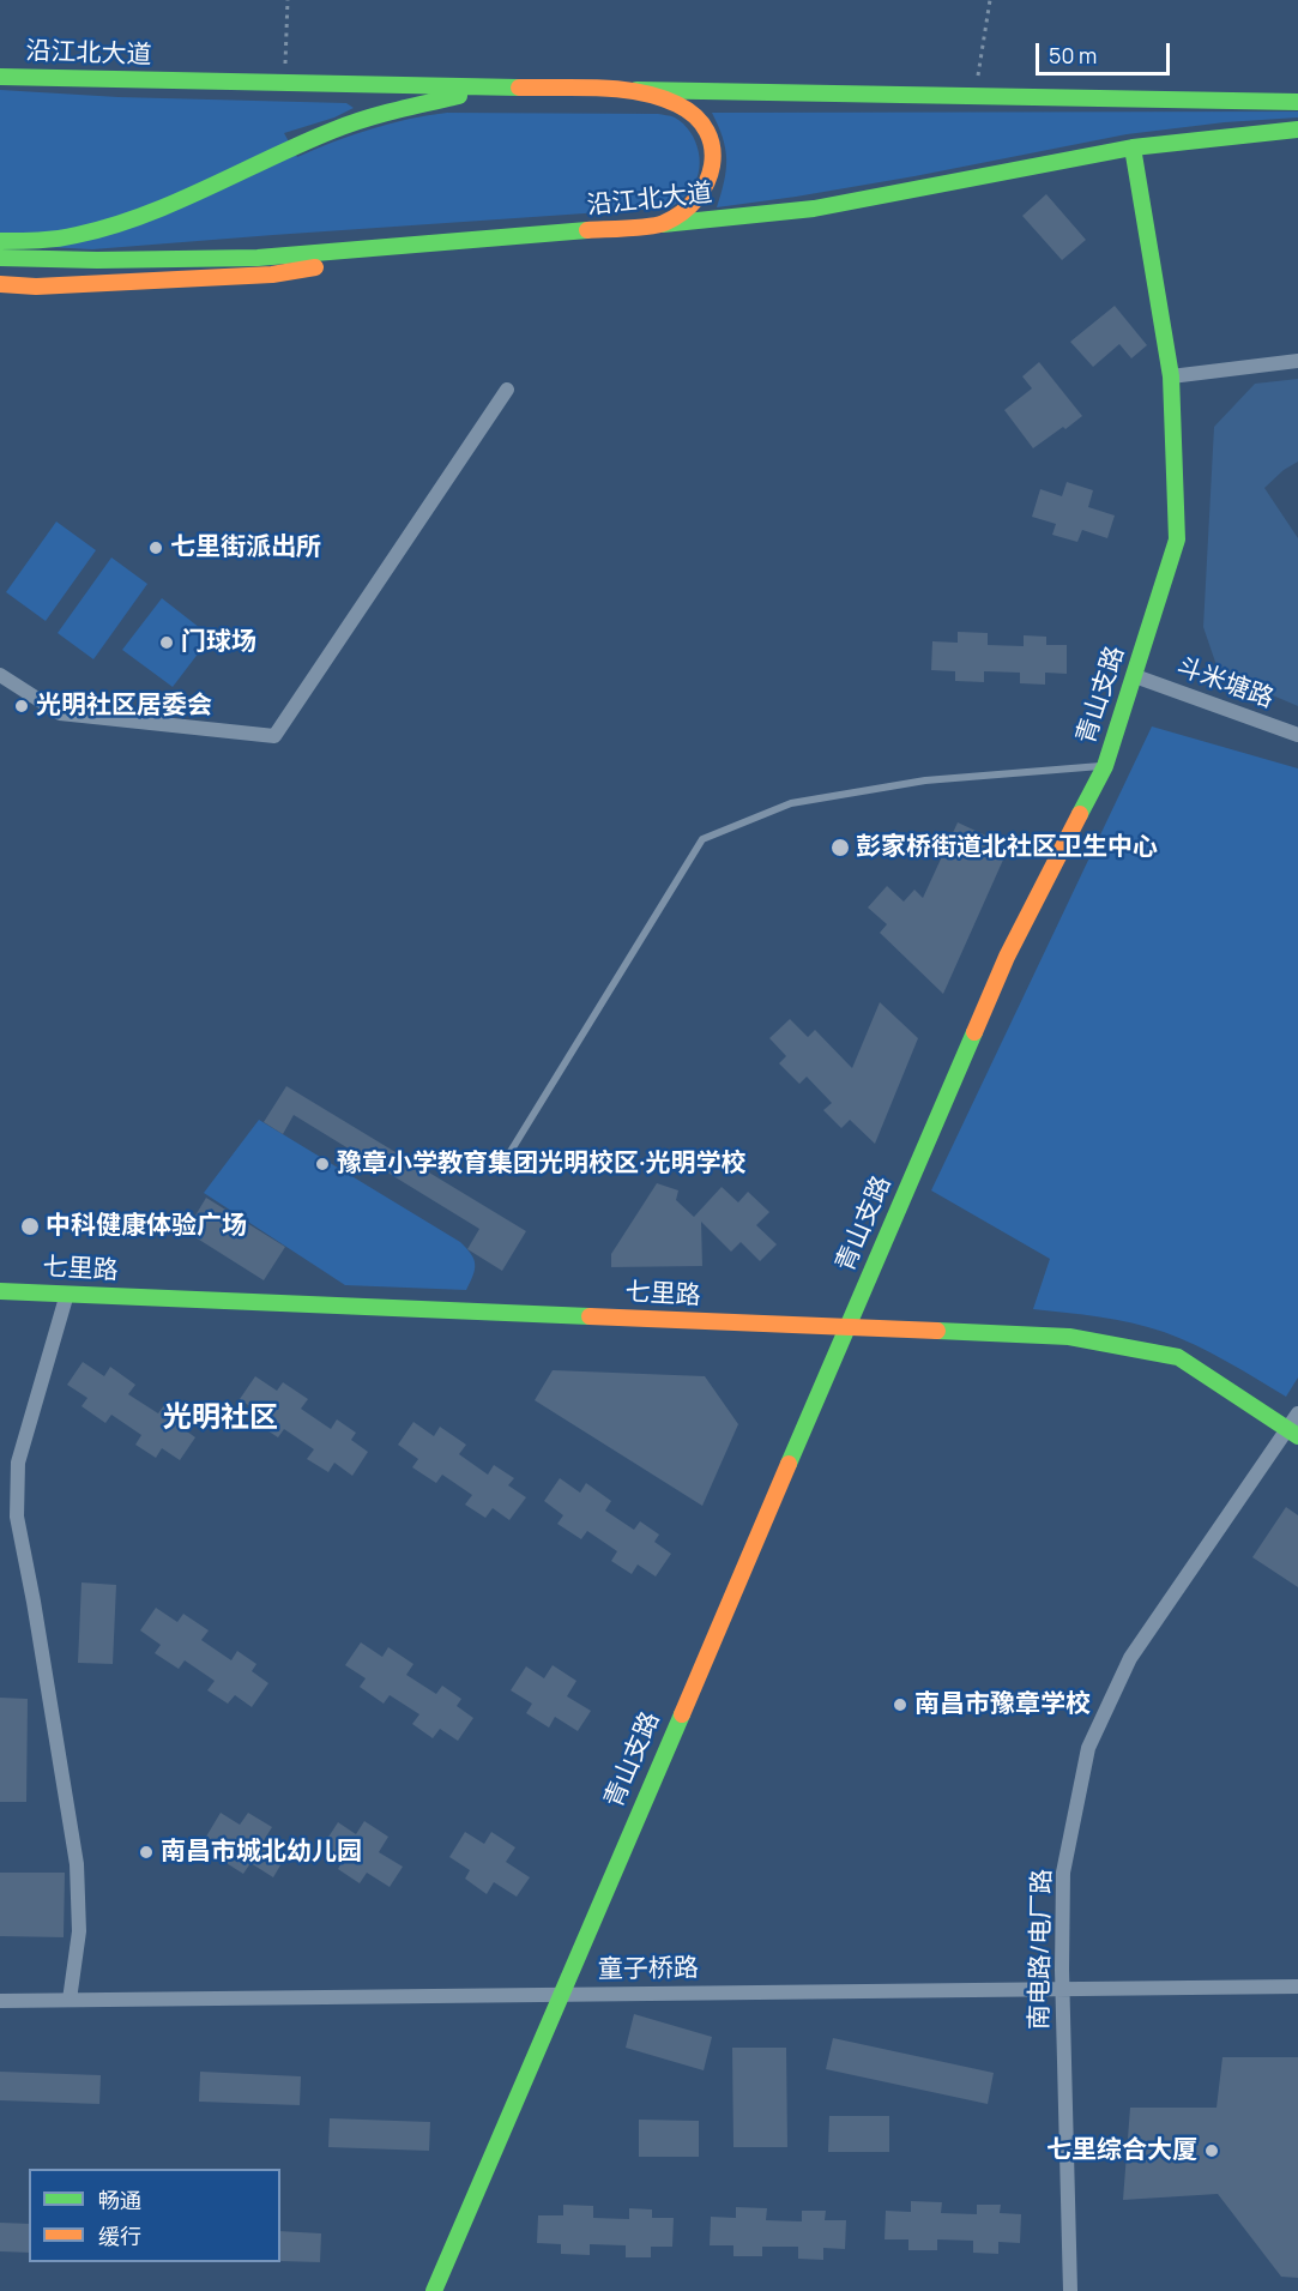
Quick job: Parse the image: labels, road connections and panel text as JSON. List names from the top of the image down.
{
  "streets": {
    "main road": ["沿江北大道", "青山支路", "七里路"],
    "street": ["斗米塘路", "南电路/电厂路", "童子桥路"]
  },
  "crossings": [
    ["沿江北大道", "青山支路"],
    ["斗米塘路", "青山支路"],
    ["青山支路", "七里路"],
    ["青山支路", "童子桥路"],
    ["七里路", "南电路/电厂路"],
    ["南电路/电厂路", "童子桥路"]
  ],
  "districts": ["光明社区"],
  "places": [
    "七里街派出所",
    "门球场",
    "光明社区居委会",
    "彭家桥街道北社区卫生中心",
    "豫章小学教育集团光明校区·光明学校",
    "中科健康体验广场",
    "南昌市豫章学校",
    "南昌市城北幼儿园",
    "七里综合大厦"
  ],
  "legend": ["畅通", "缓行"],
  "scale_bar": "50 m"
}
